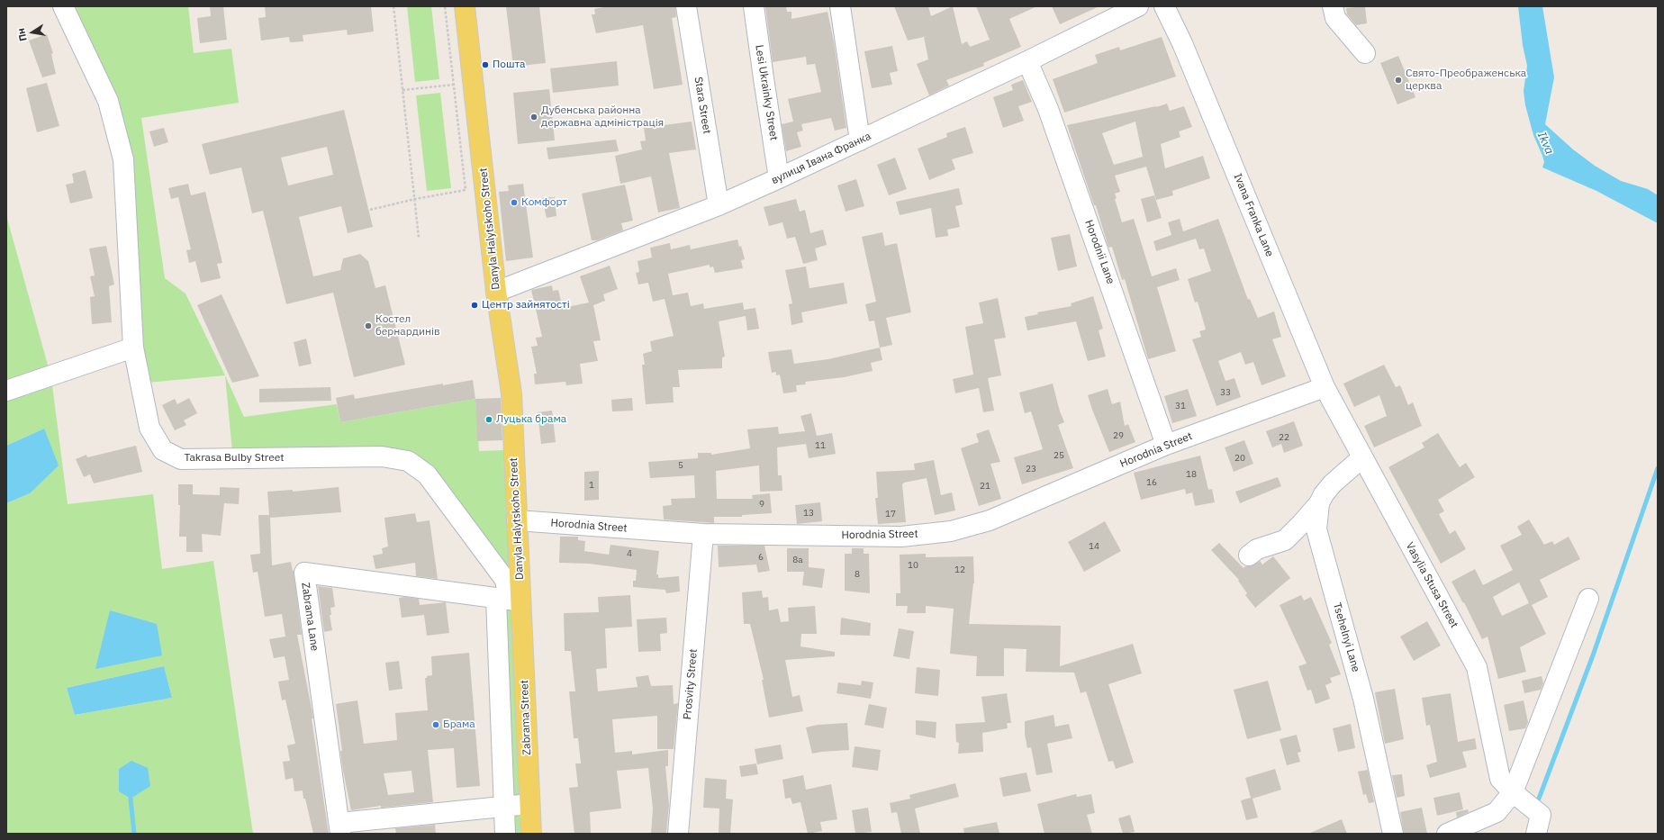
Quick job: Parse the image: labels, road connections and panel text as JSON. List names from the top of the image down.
{
  "streets": {
    "main road": ["Danyla Halytskoho Street", "Zabrama Street"],
    "street": [
      "Lesi Ukrainky Street",
      "Stara Street",
      "вулиця Івана Франка",
      "Ivana Franka Lane",
      "Horodnii Lane",
      "Horodnia Street",
      "Takrasa Bulby Street",
      "Vasylia Stusa Street",
      "Zabrama Lane",
      "Tsehelnyi Lane",
      "Prosvity Street"
    ]
  },
  "crossings": [
    ["Lesi Ukrainky Street", "вулиця Івана Франка"],
    ["Stara Street", "вулиця Івана Франка"],
    ["вулиця Івана Франка", "Danyla Halytskoho Street"],
    ["вулиця Івана Франка", "Horodnii Lane"],
    ["Ivana Franka Lane", "Horodnia Street"],
    ["Ivana Franka Lane", "Vasylia Stusa Street"],
    ["Danyla Halytskoho Street", "Horodnia Street"],
    ["Danyla Halytskoho Street", "Takrasa Bulby Street"],
    ["Danyla Halytskoho Street", "Zabrama Lane"],
    ["Danyla Halytskoho Street", "Zabrama Street"],
    ["Horodnii Lane", "Horodnia Street"],
    ["Horodnia Street", "Vasylia Stusa Street"],
    ["Horodnia Street", "Prosvity Street"],
    ["Takrasa Bulby Street", "Zabrama Lane"],
    ["Takrasa Bulby Street", "Zabrama Street"],
    ["Vasylia Stusa Street", "Tsehelnyi Lane"],
    ["Zabrama Lane", "Zabrama Street"]
  ],
  "water": ["Ikva"],
  "places": [
    "Пошта",
    "Свято-Преображенська церква",
    "Дубенська районна державна адміністрація",
    "Комфорт",
    "Центр зайнятості",
    "Костел бернардинів",
    "Луцька брама",
    "Брама"
  ],
  "house_numbers": [
    "33",
    "31",
    "29",
    "22",
    "11",
    "25",
    "20",
    "5",
    "23",
    "18",
    "16",
    "1",
    "21",
    "9",
    "13",
    "17",
    "14",
    "4",
    "6",
    "8а",
    "10",
    "12",
    "8"
  ],
  "north": "left"
}
